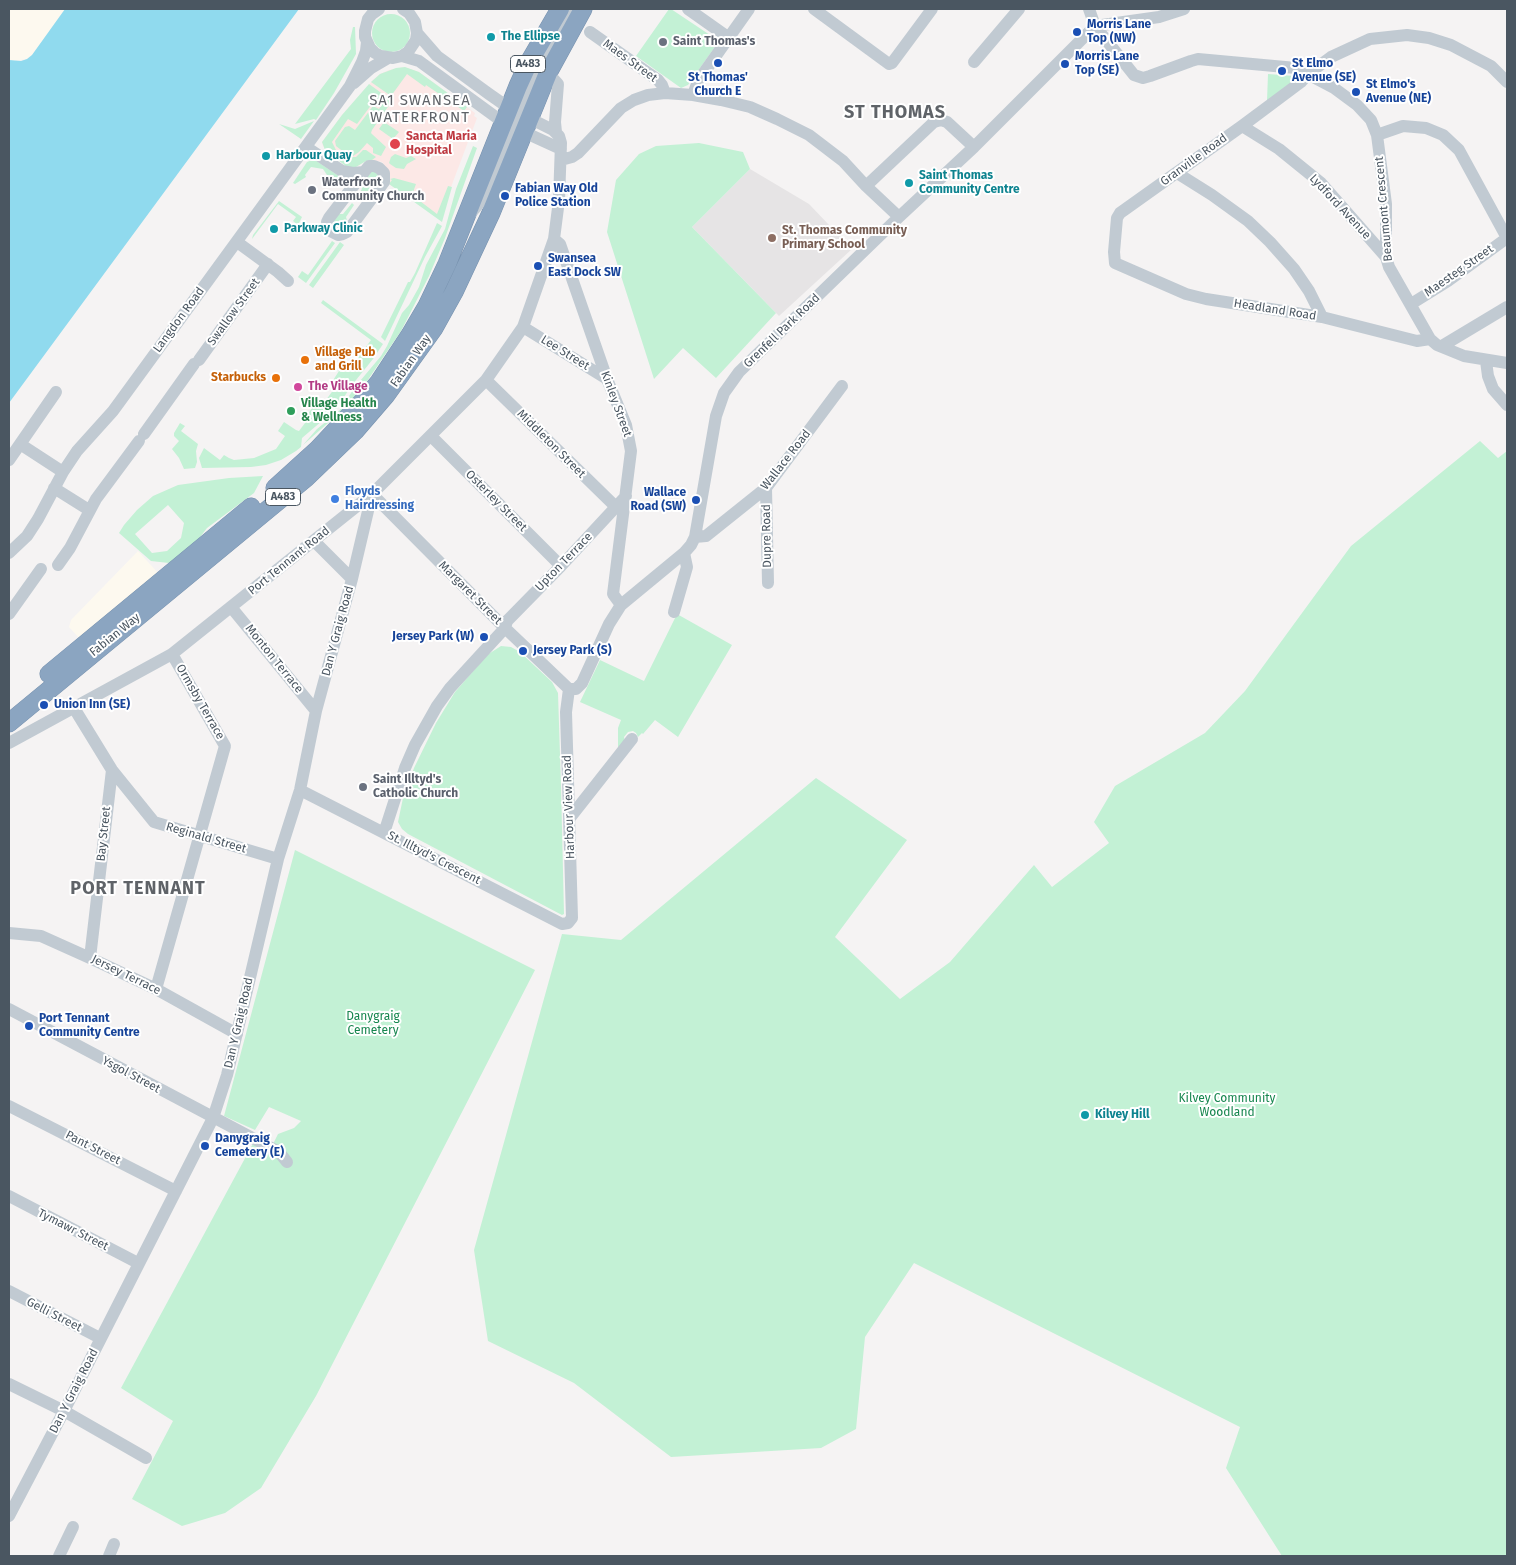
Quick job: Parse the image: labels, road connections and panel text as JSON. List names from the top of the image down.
{
  "streets": {
    "highway": ["A483", "Fabian Way"],
    "street": [
      "Maes Street",
      "Granville Road",
      "Lydford Avenue",
      "Beaumont Crescent",
      "Maesteg Street",
      "Headland Road",
      "Swallow Street",
      "Langdon Road",
      "Grenfell Park Road",
      "Lee Street",
      "Kinley Street",
      "Middleton Street",
      "Wallace Road",
      "Osterley Street",
      "Dupre Road",
      "Port Tennant Road",
      "Upton Terrace",
      "Margaret Street",
      "Dan Y Graig Road",
      "Monton Terrace",
      "Ormsby Terrace",
      "Harbour View Road",
      "Bay Street",
      "Reginald Street",
      "St. Illtyd's Crescent",
      "Jersey Terrace",
      "Ysgol Street",
      "Pant Street",
      "Tymawr Street",
      "Gelli Street"
    ]
  },
  "crossings": [
    ["Granville Road", "Lydford Avenue"],
    ["Granville Road", "Beaumont Crescent"],
    ["Granville Road", "Headland Road"],
    ["Lydford Avenue", "Beaumont Crescent"],
    ["Beaumont Crescent", "Maesteg Street"],
    ["Beaumont Crescent", "Headland Road"],
    ["Beaumont Crescent", "Grenfell Park Road"],
    ["Grenfell Park Road", "Kinley Street"],
    ["Grenfell Park Road", "Wallace Road"],
    ["Grenfell Park Road", "Margaret Street"],
    ["Grenfell Park Road", "Harbour View Road"],
    ["Lee Street", "Kinley Street"],
    ["Lee Street", "Port Tennant Road"],
    ["Fabian Way", "Port Tennant Road"],
    ["Kinley Street", "Port Tennant Road"],
    ["Kinley Street", "Upton Terrace"],
    ["Middleton Street", "Port Tennant Road"],
    ["Middleton Street", "Upton Terrace"],
    ["Wallace Road", "Dupre Road"],
    ["Osterley Street", "Port Tennant Road"],
    ["Osterley Street", "Upton Terrace"],
    ["Port Tennant Road", "Margaret Street"],
    ["Port Tennant Road", "Dan Y Graig Road"],
    ["Port Tennant Road", "Monton Terrace"],
    ["Port Tennant Road", "Ormsby Terrace"],
    ["Port Tennant Road", "Reginald Street"],
    ["Upton Terrace", "Margaret Street"],
    ["Upton Terrace", "St. Illtyd's Crescent"],
    ["Margaret Street", "Dan Y Graig Road"],
    ["Margaret Street", "Harbour View Road"],
    ["Dan Y Graig Road", "Monton Terrace"],
    ["Dan Y Graig Road", "Reginald Street"],
    ["Dan Y Graig Road", "St. Illtyd's Crescent"],
    ["Dan Y Graig Road", "Jersey Terrace"],
    ["Dan Y Graig Road", "Ysgol Street"],
    ["Dan Y Graig Road", "Pant Street"],
    ["Dan Y Graig Road", "Tymawr Street"],
    ["Dan Y Graig Road", "Gelli Street"],
    ["Ormsby Terrace", "Reginald Street"],
    ["Ormsby Terrace", "Jersey Terrace"],
    ["Harbour View Road", "St. Illtyd's Crescent"],
    ["Bay Street", "Reginald Street"],
    ["Bay Street", "Jersey Terrace"]
  ],
  "districts": ["SA1 SWANSEA WATERFRONT", "ST THOMAS", "PORT TENNANT"],
  "parks": ["Danygraig Cemetery", "Kilvey Community Woodland"],
  "places": [
    "Morris Lane Top (NW)",
    "The Ellipse",
    "Saint Thomas's",
    "St Thomas' Church E",
    "Morris Lane Top (SE)",
    "St Elmo Avenue (SE)",
    "St Elmo's Avenue (NE)",
    "Sancta Maria Hospital",
    "Harbour Quay",
    "Saint Thomas Community Centre",
    "Waterfront Community Church",
    "Fabian Way Old Police Station",
    "Parkway Clinic",
    "St. Thomas Community Primary School",
    "Swansea East Dock SW",
    "Village Pub and Grill",
    "Starbucks",
    "The Village",
    "Village Health & Wellness",
    "Floyds Hairdressing",
    "Wallace Road (SW)",
    "Jersey Park (W)",
    "Jersey Park (S)",
    "Union Inn (SE)",
    "Saint Illtyd's Catholic Church",
    "Port Tennant Community Centre",
    "Kilvey Hill",
    "Danygraig Cemetery (E)"
  ]
}
